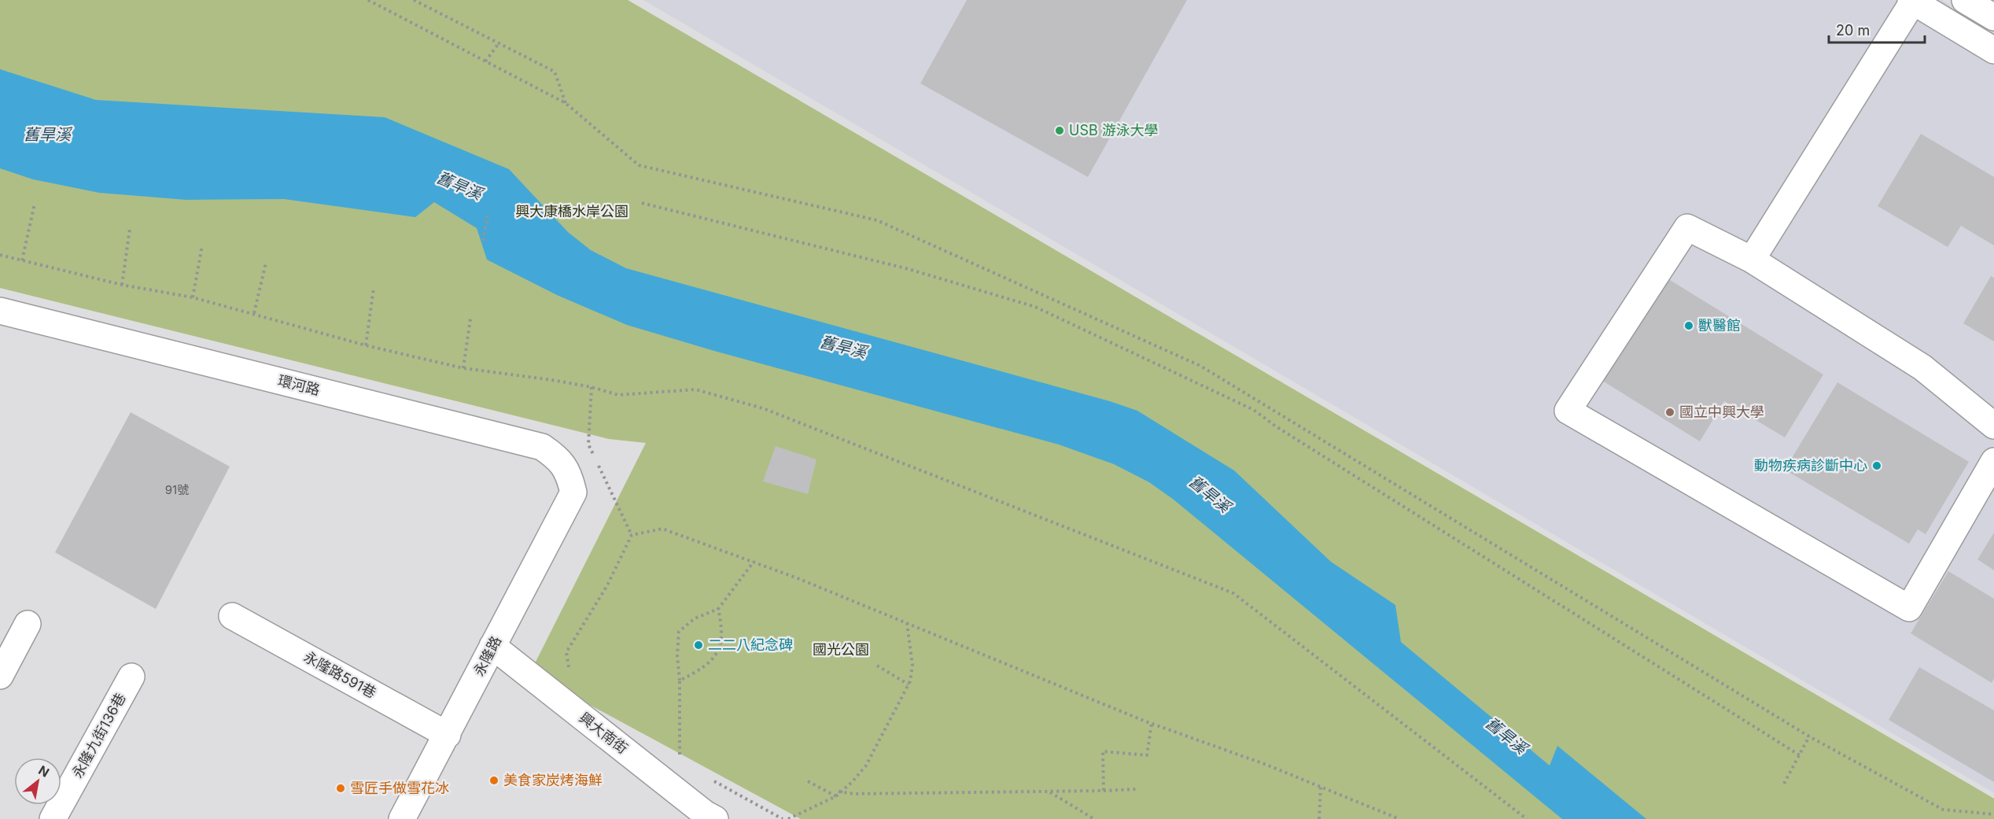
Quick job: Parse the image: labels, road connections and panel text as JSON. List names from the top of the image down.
{
  "streets": {
    "street": [
      "環河路",
      "永隆路",
      "永隆路591巷",
      "興大南街",
      "永隆九街136巷"
    ]
  },
  "crossings": [
    ["環河路", "永隆路"],
    ["永隆路", "永隆路591巷"],
    ["永隆路", "興大南街"]
  ],
  "water": ["舊旱溪"],
  "parks": ["興大康橋水岸公園", "國光公園"],
  "places": [
    "USB 游泳大學",
    "獸醫館",
    "國立中興大學",
    "動物疾病診斷中心",
    "二二八紀念碑",
    "美食家炭烤海鮮",
    "雪匠手做雪花冰"
  ],
  "house_numbers": ["91號"],
  "scale_bar": "20 m",
  "north": "top right"
}
